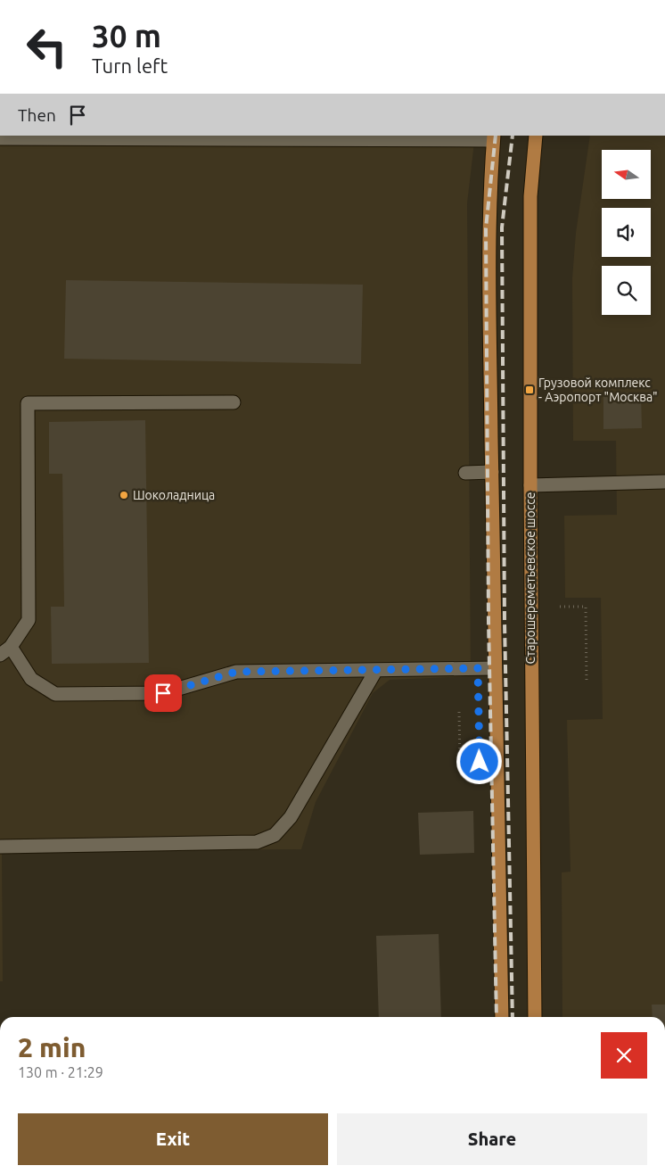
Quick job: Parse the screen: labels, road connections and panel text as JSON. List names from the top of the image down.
{
  "streets": {
    "main road": ["Старошереметьевское шоссе"]
  },
  "places": {
    "transit": ["Грузовой комплекс - Аэропорт \"Москва\""],
    "other": ["Шоколадница"]
  },
  "north": "left",
  "page": {
    "turn": ["30 m", "Turn left"],
    "then": "Then",
    "heading": ["2 min", "130 m · 21:29"],
    "buttons": ["Exit", "Share"]
  }
}
